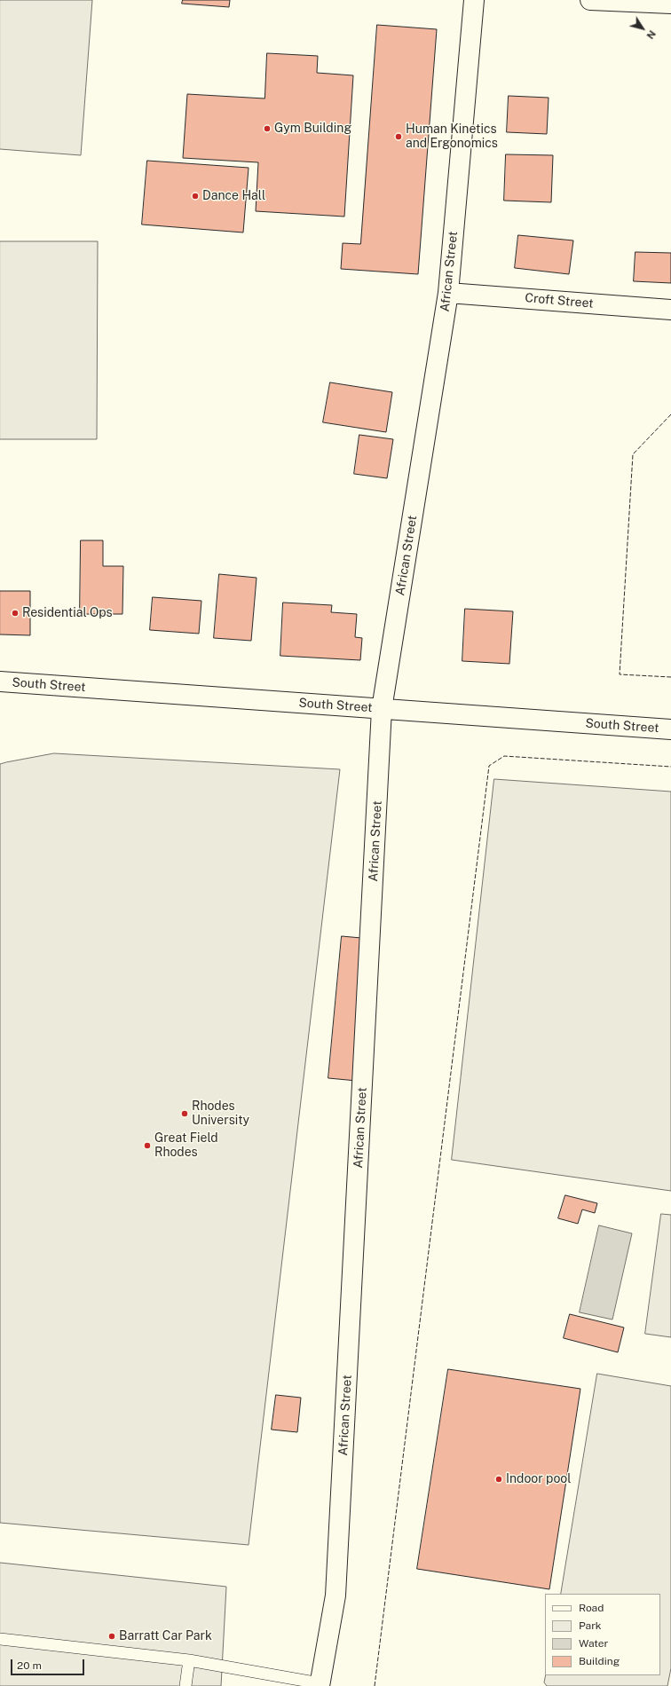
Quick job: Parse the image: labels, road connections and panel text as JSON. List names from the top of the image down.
{
  "streets": {
    "street": ["African Street", "Croft Street", "South Street"]
  },
  "crossings": [
    ["African Street", "Croft Street"],
    ["African Street", "South Street"]
  ],
  "places": [
    "Gym Building",
    "Human Kinetics and Ergonomics",
    "Dance Hall",
    "Residential Ops",
    "Rhodes University",
    "Great Field Rhodes",
    "Indoor pool",
    "Barratt Car Park"
  ],
  "legend": [
    "Road",
    "Park",
    "Water",
    "Building"
  ],
  "scale_bar": "20 m",
  "north": "bottom right"
}
